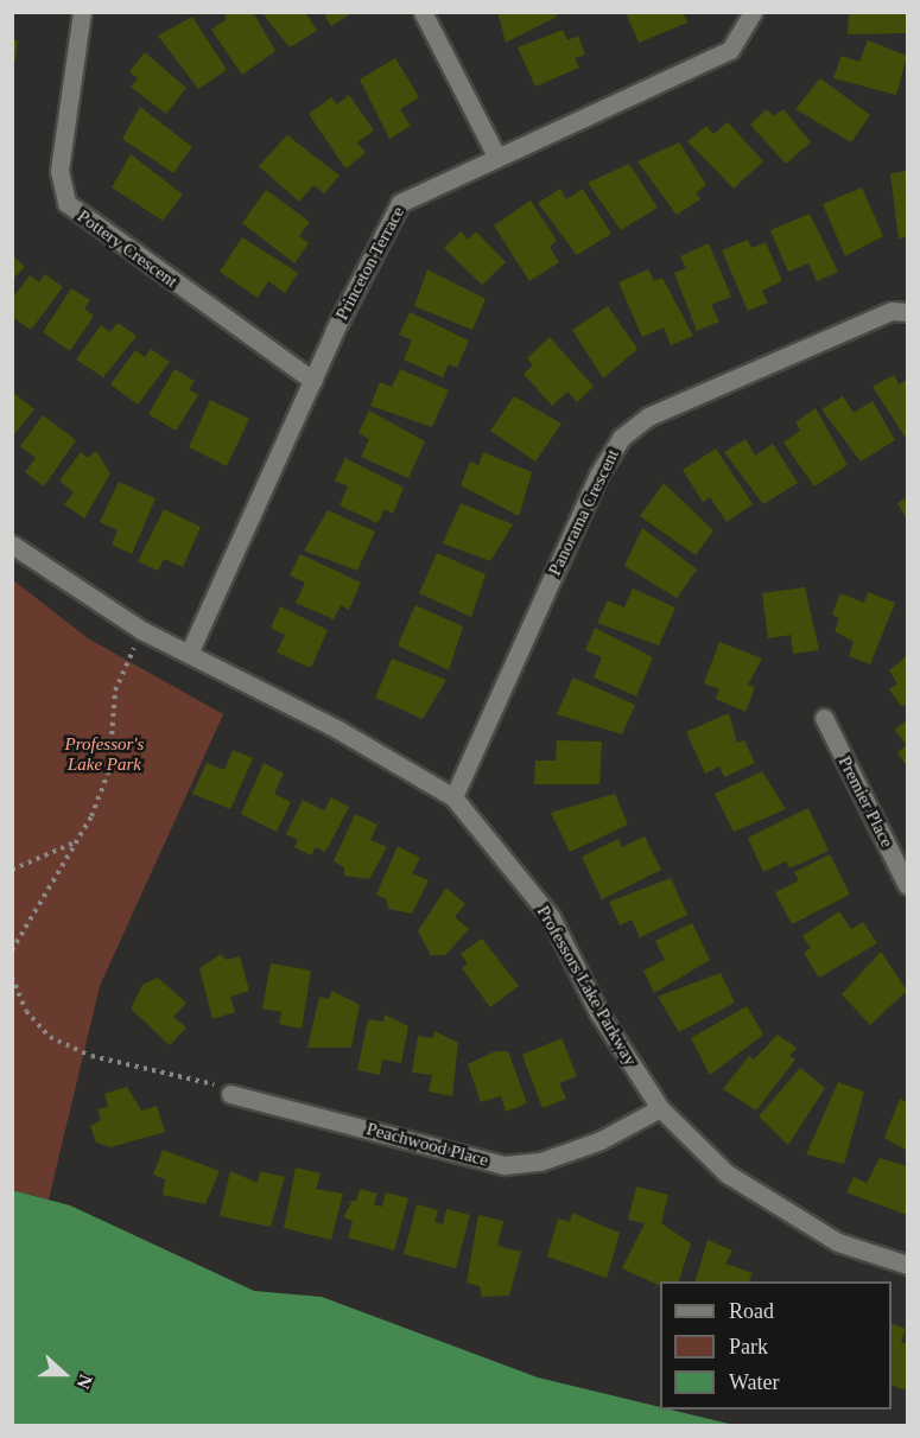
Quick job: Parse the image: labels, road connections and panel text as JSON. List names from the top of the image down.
{
  "streets": {
    "street": [
      "Pottery Crescent",
      "Princeton Terrace",
      "Panorama Crescent",
      "Premier Place",
      "Professors Lake Parkway",
      "Peachwood Place"
    ]
  },
  "crossings": [
    ["Pottery Crescent", "Princeton Terrace"],
    ["Princeton Terrace", "Professors Lake Parkway"],
    ["Panorama Crescent", "Professors Lake Parkway"],
    ["Professors Lake Parkway", "Peachwood Place"]
  ],
  "parks": ["Professor's Lake Park"],
  "legend": ["Road", "Park", "Water"],
  "north": "right"
}
